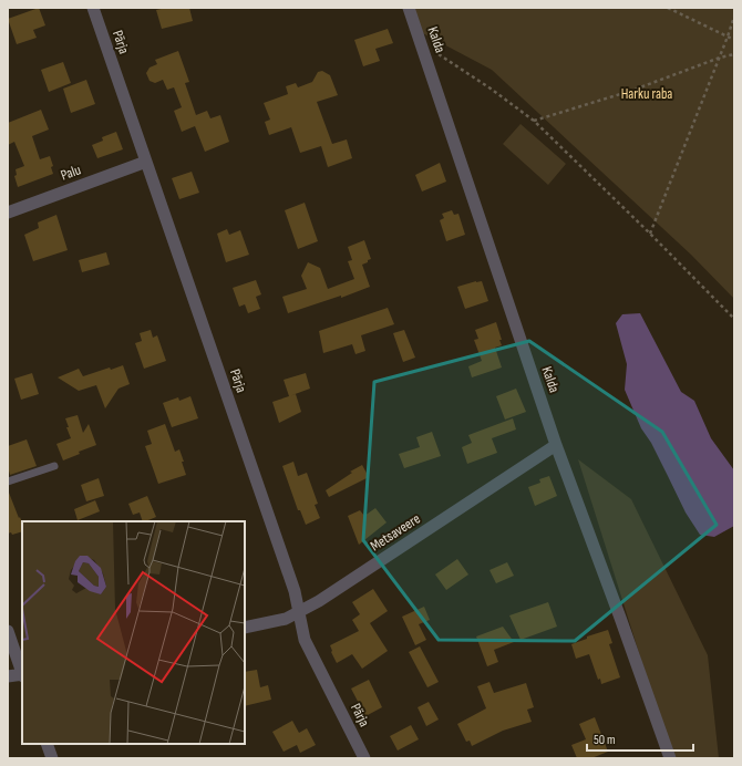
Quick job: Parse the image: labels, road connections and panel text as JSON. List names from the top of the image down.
{
  "streets": {
    "street": [
      "Kalda",
      "Pärja",
      "Palu",
      "Metsaveere"
    ]
  },
  "crossings": [
    ["Kalda", "Metsaveere"],
    ["Pärja", "Palu"],
    ["Pärja", "Metsaveere"]
  ],
  "parks": ["Harku raba"],
  "scale_bar": "50 m"
}
